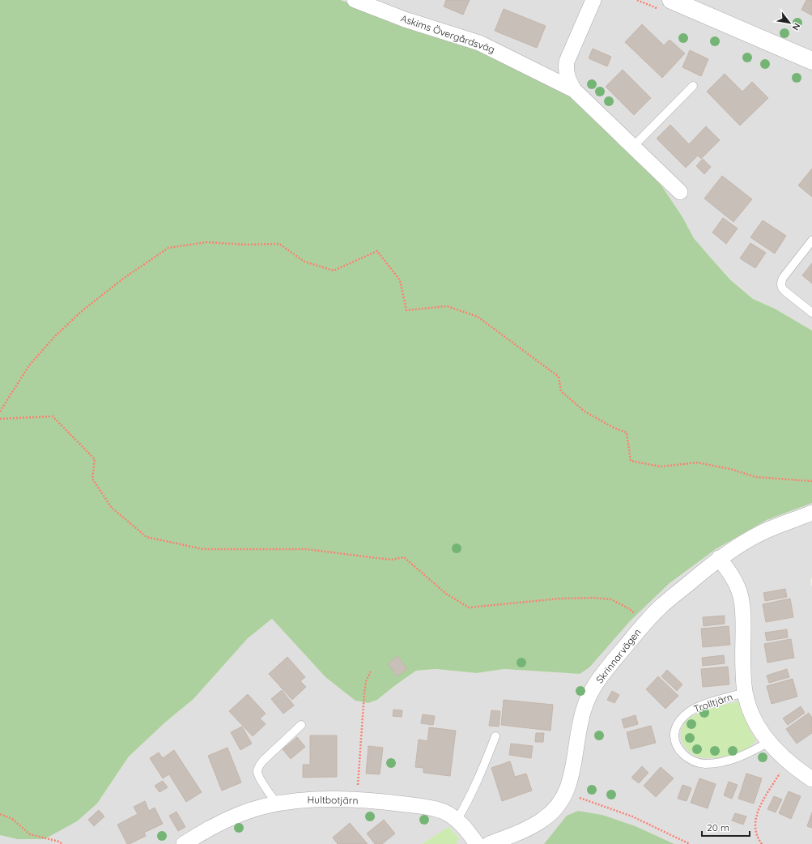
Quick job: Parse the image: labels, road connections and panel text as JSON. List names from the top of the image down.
{
  "streets": {
    "street": [
      "Askims Övergårdsväg",
      "Skrinnarvägen",
      "Trolltjärn",
      "Hultbotjärn"
    ]
  },
  "crossings": [
    ["Skrinnarvägen", "Trolltjärn"]
  ],
  "scale_bar": "20 m",
  "north": "bottom right"
}
